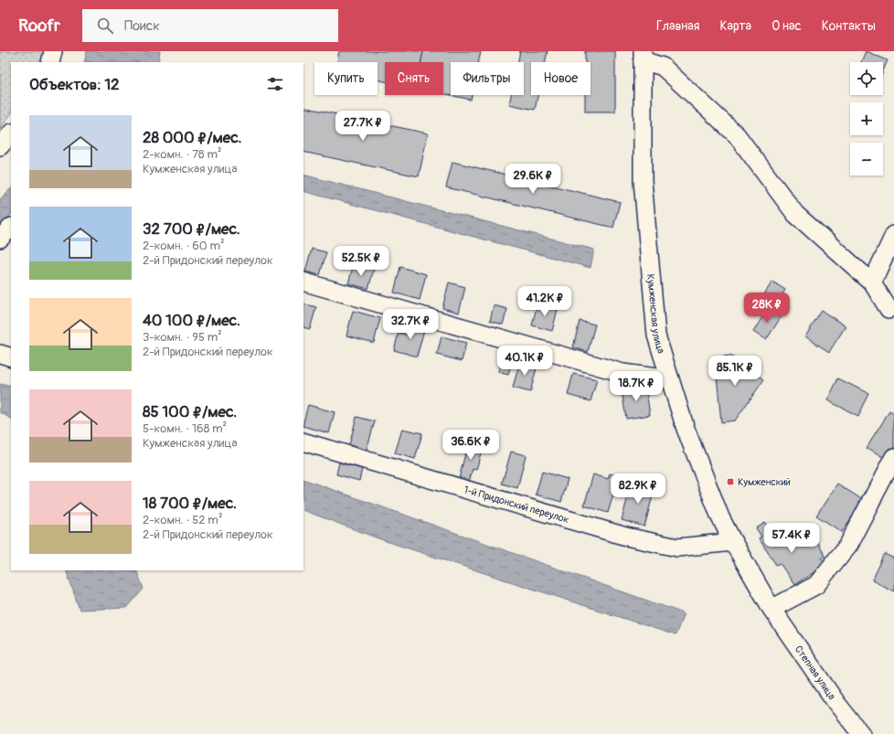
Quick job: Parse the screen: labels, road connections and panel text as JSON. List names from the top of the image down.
{
  "streets": {
    "street": ["Кумженская улица", "1-й Придонский переулок", "Степная улица"]
  },
  "crossings": [
    ["Кумженская улица", "1-й Придонский переулок"],
    ["Кумженская улица", "Степная улица"]
  ],
  "places": {
    "transit": ["Кумженский"]
  },
  "page": {
    "header": "Roofr",
    "search": "Поиск",
    "nav": [
      "Главная",
      "Карта",
      "О нас",
      "Контакты"
    ],
    "map_buttons": ["+", "−"],
    "chip": [
      "Купить",
      "Снять",
      "Фильтры",
      "Новое"
    ],
    "heading": "Объектов: 12",
    "list": [
      {
        "name": "28 000 ₽/мес.",
        "note": "2-комн. · 78 m² · Кумженская улица"
      },
      {
        "name": "32 700 ₽/мес.",
        "note": "2-комн. · 60 m² · 2-й Придонский переулок"
      },
      {
        "name": "40 100 ₽/мес.",
        "note": "3-комн. · 95 m² · 2-й Придонский переулок"
      },
      {
        "name": "85 100 ₽/мес.",
        "note": "5-комн. · 168 m² · Кумженская улица"
      },
      {
        "name": "18 700 ₽/мес.",
        "note": "2-комн. · 52 m² · 2-й Придонский переулок"
      }
    ],
    "price": [
      "27.7K ₽",
      "29.6K ₽",
      "52.5K ₽",
      "41.2K ₽",
      "28K ₽",
      "32.7K ₽",
      "40.1K ₽",
      "85.1K ₽",
      "18.7K ₽",
      "36.6K ₽",
      "82.9K ₽",
      "57.4K ₽"
    ]
  }
}
